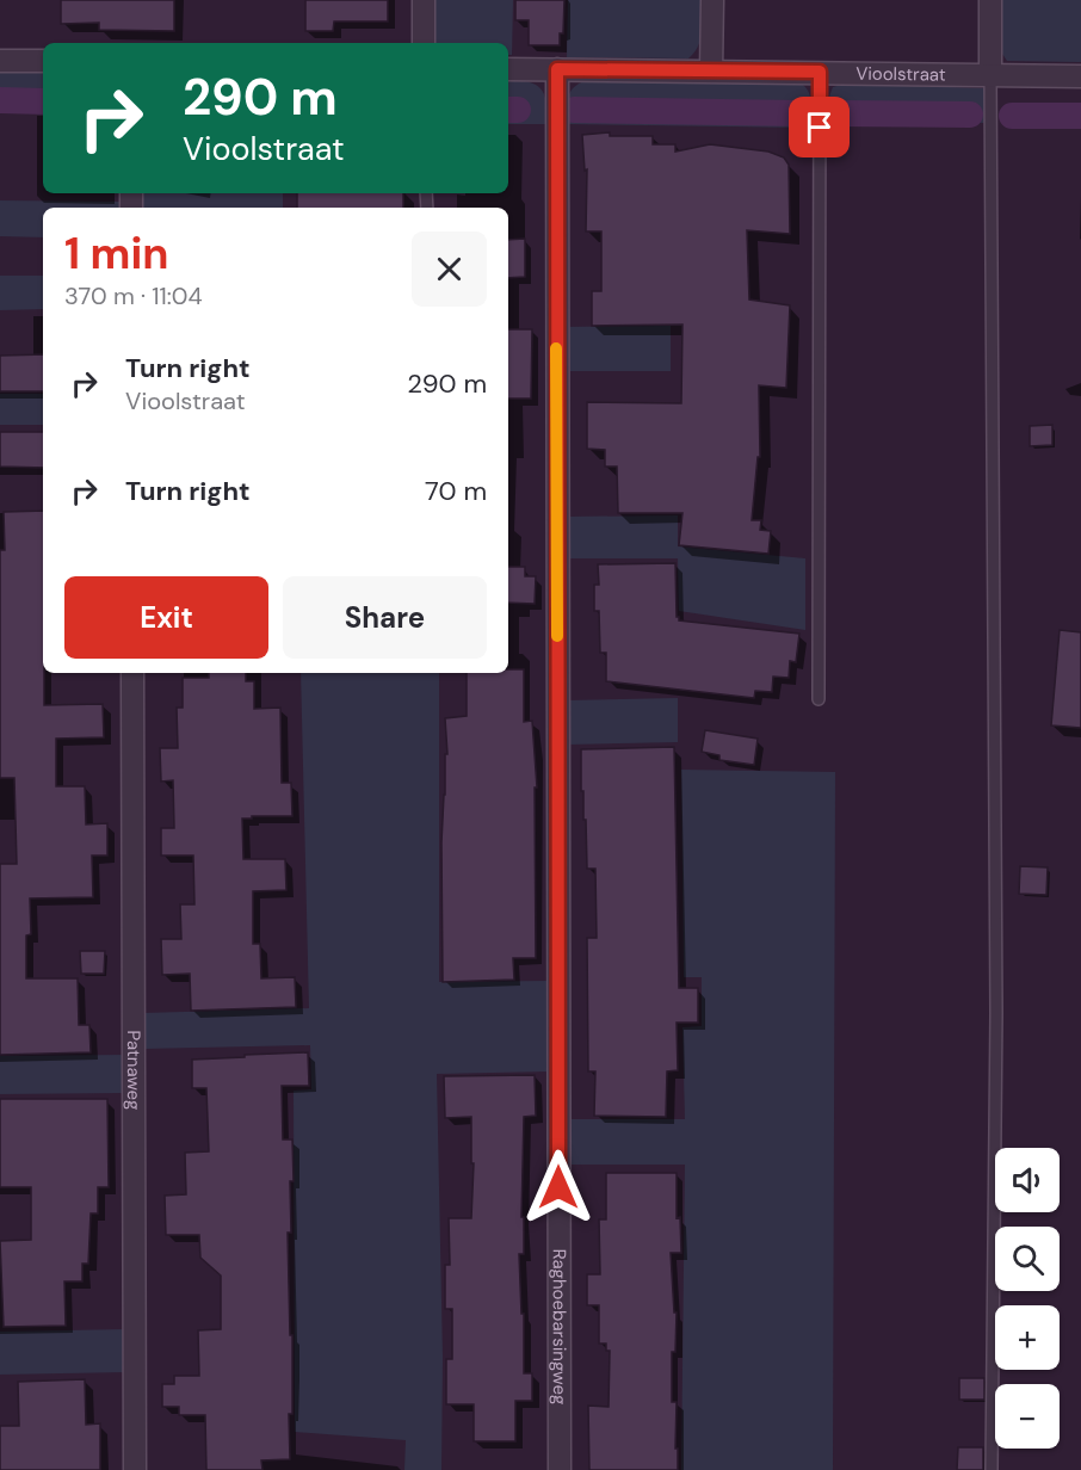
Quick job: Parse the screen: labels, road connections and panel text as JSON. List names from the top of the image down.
{
  "streets": {
    "street": ["Vioolstraat", "Patnaweg", "Raghoebarsingweg"]
  },
  "crossings": [
    ["Vioolstraat", "Raghoebarsingweg"]
  ],
  "page": {
    "turn": ["290 m", "Vioolstraat"],
    "heading": ["1 min", "370 m · 11:04"],
    "list": [
      {
        "name": "Turn right",
        "note": "Vioolstraat",
        "value": "290 m"
      },
      {
        "name": "Turn right",
        "value": "70 m"
      }
    ],
    "buttons": ["Exit", "Share"],
    "map_buttons": ["+", "−"]
  }
}
